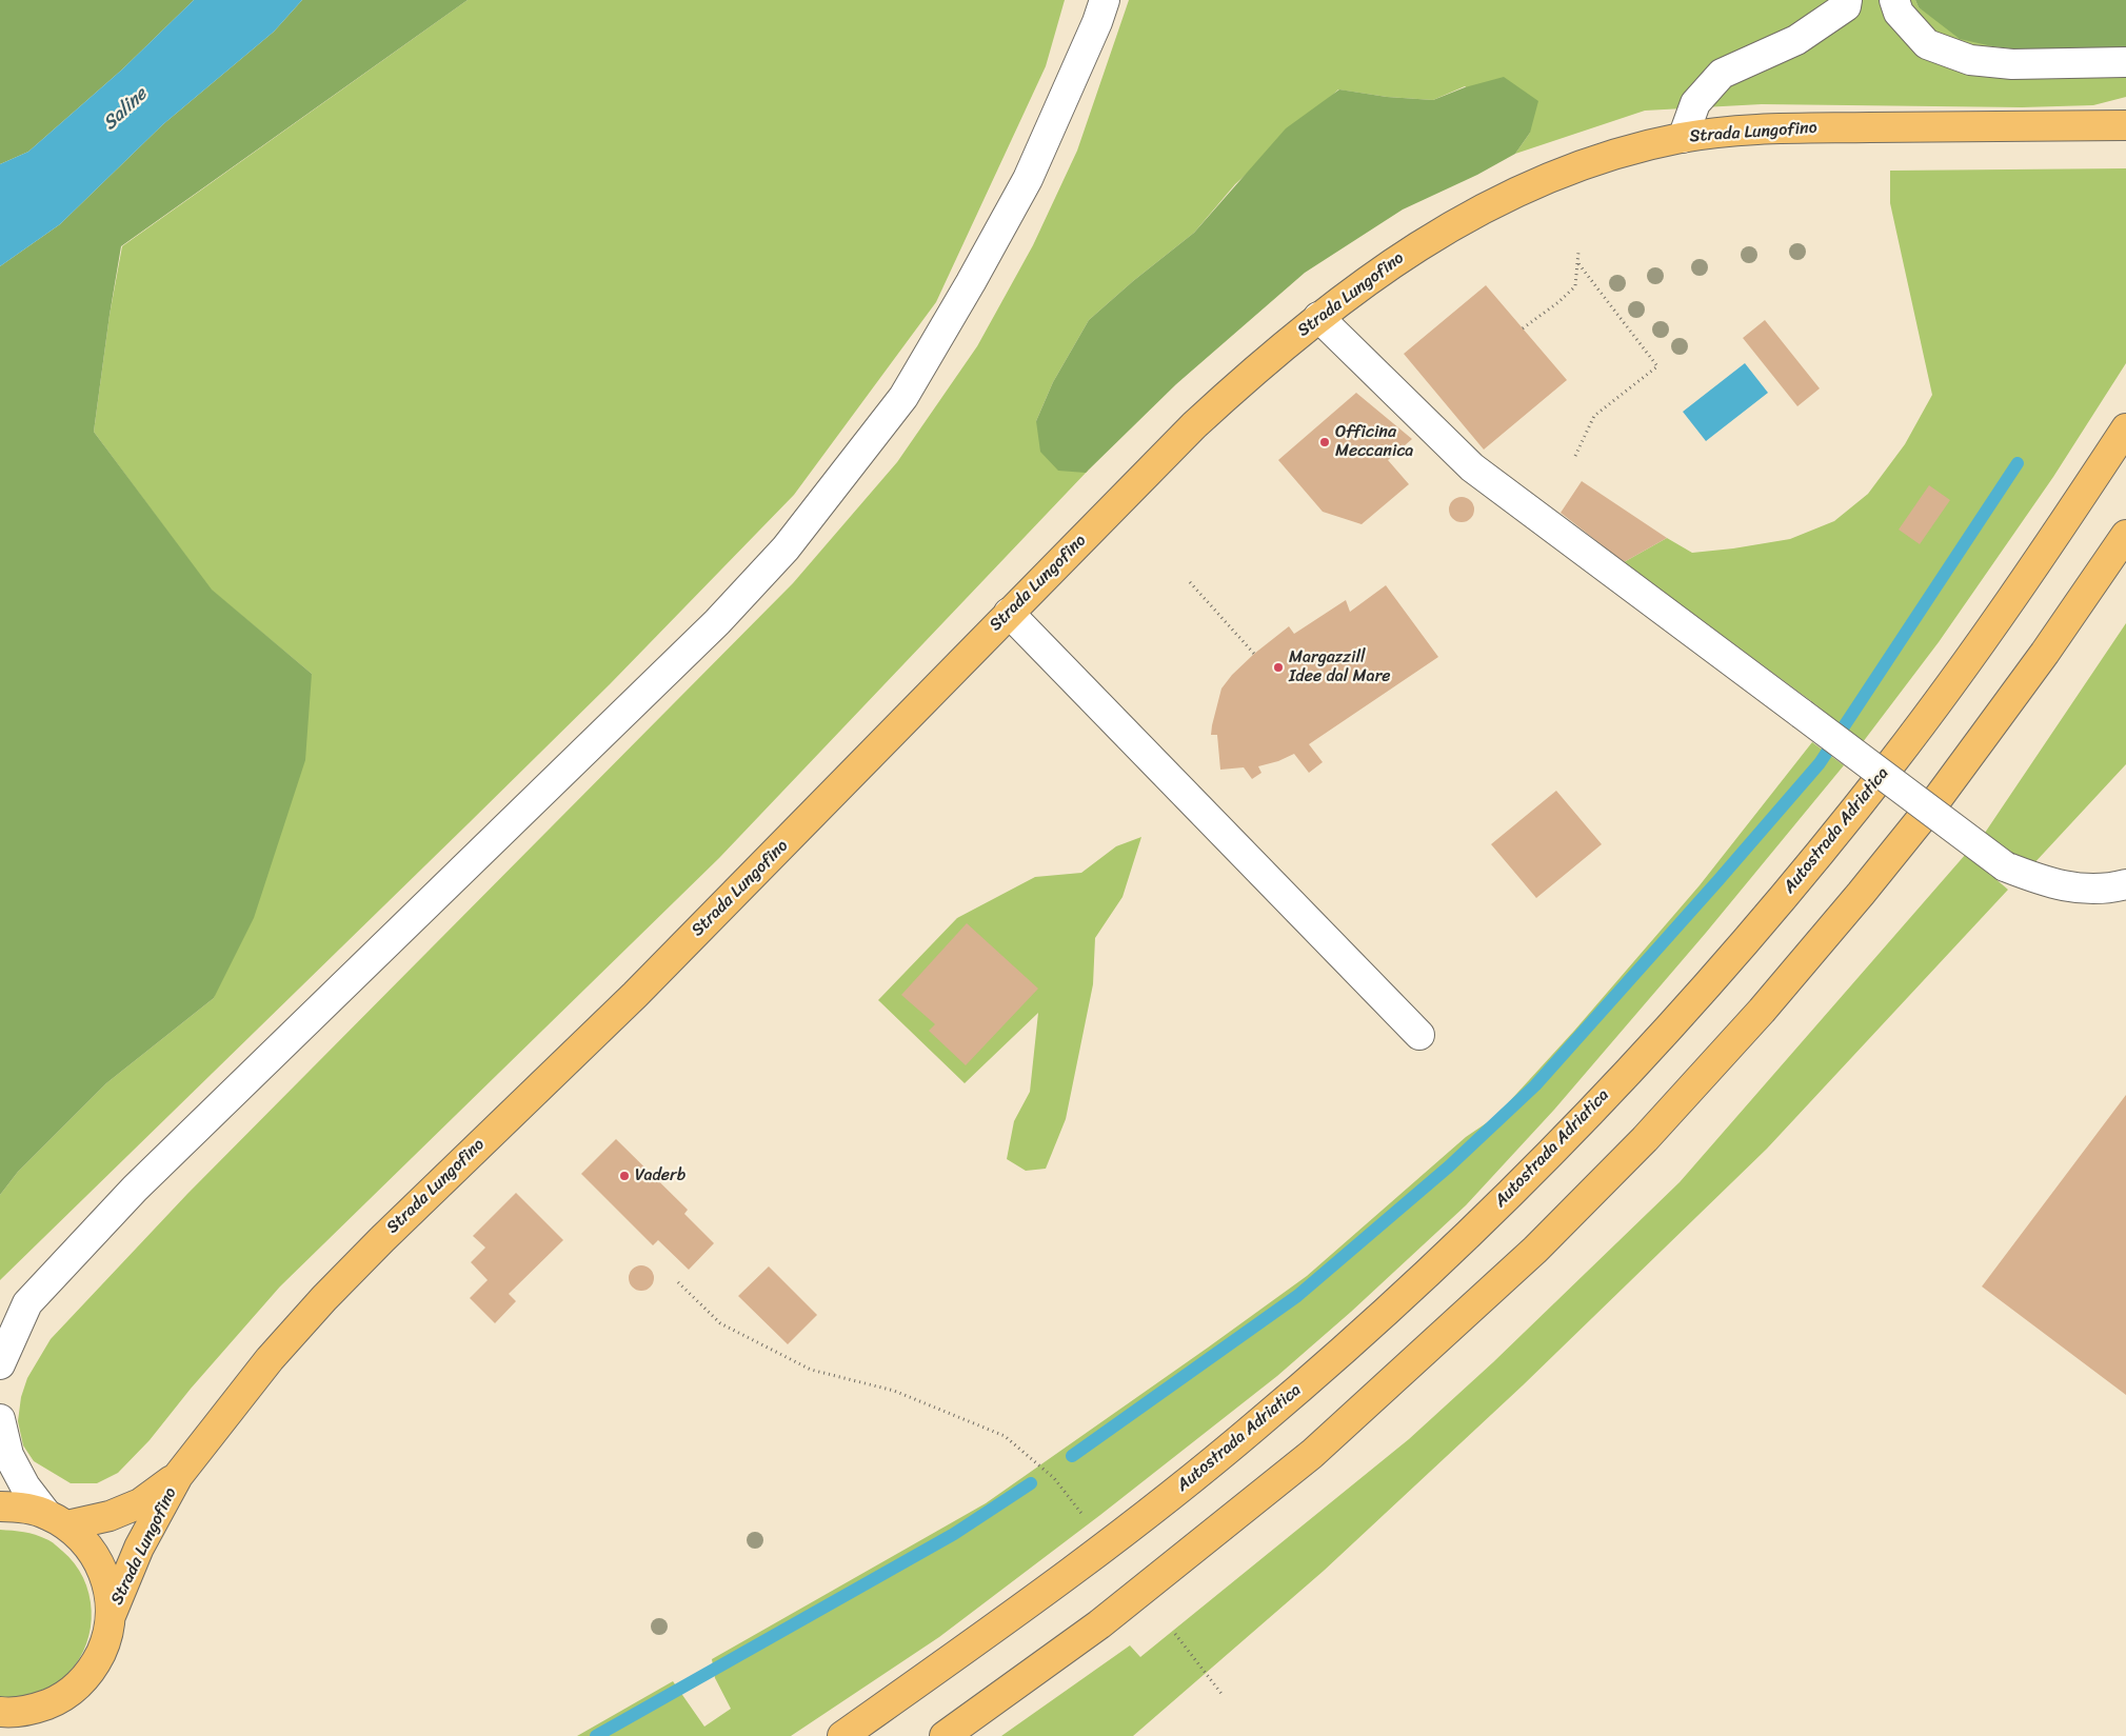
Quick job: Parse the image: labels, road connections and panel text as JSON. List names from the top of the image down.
{
  "streets": {
    "main road": ["Strada Lungofino", "Autostrada Adriatica"]
  },
  "water": ["Saline"],
  "places": ["Officina Meccanica", "Margazzill Idee dal Mare", "Vaderb"]
}
